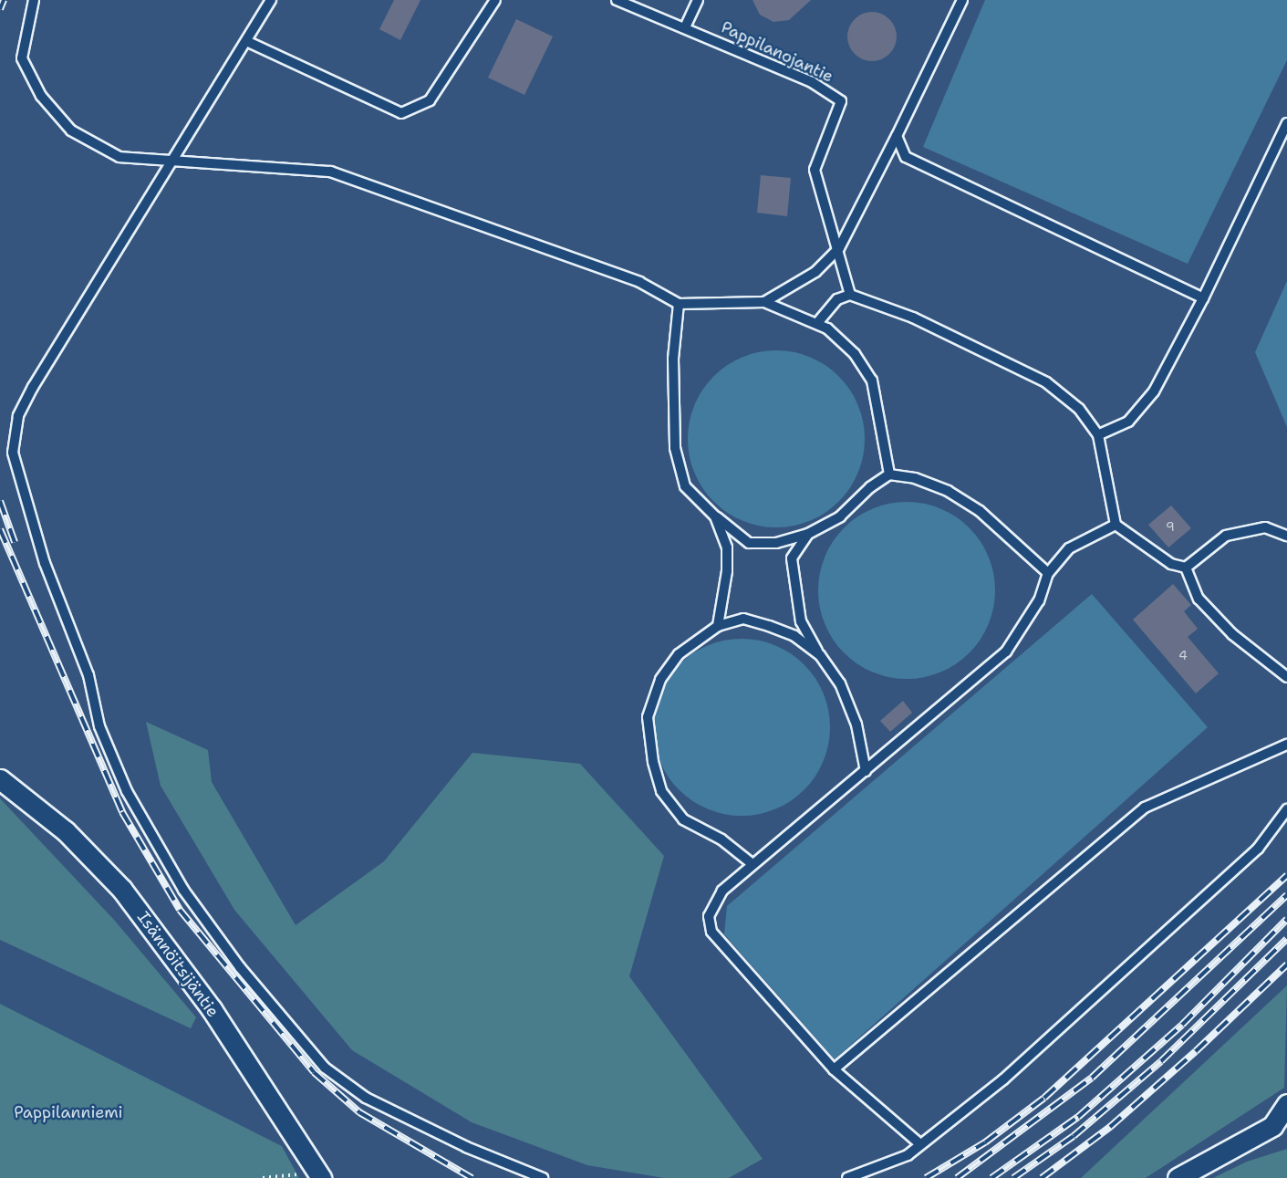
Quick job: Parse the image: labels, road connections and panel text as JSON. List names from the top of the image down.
{
  "streets": {
    "street": ["Isännöitsijäntie"],
    "lane": ["Pappilanojantie"]
  },
  "parks": ["Pappilanniemi"],
  "house_numbers": ["9", "4"]
}
